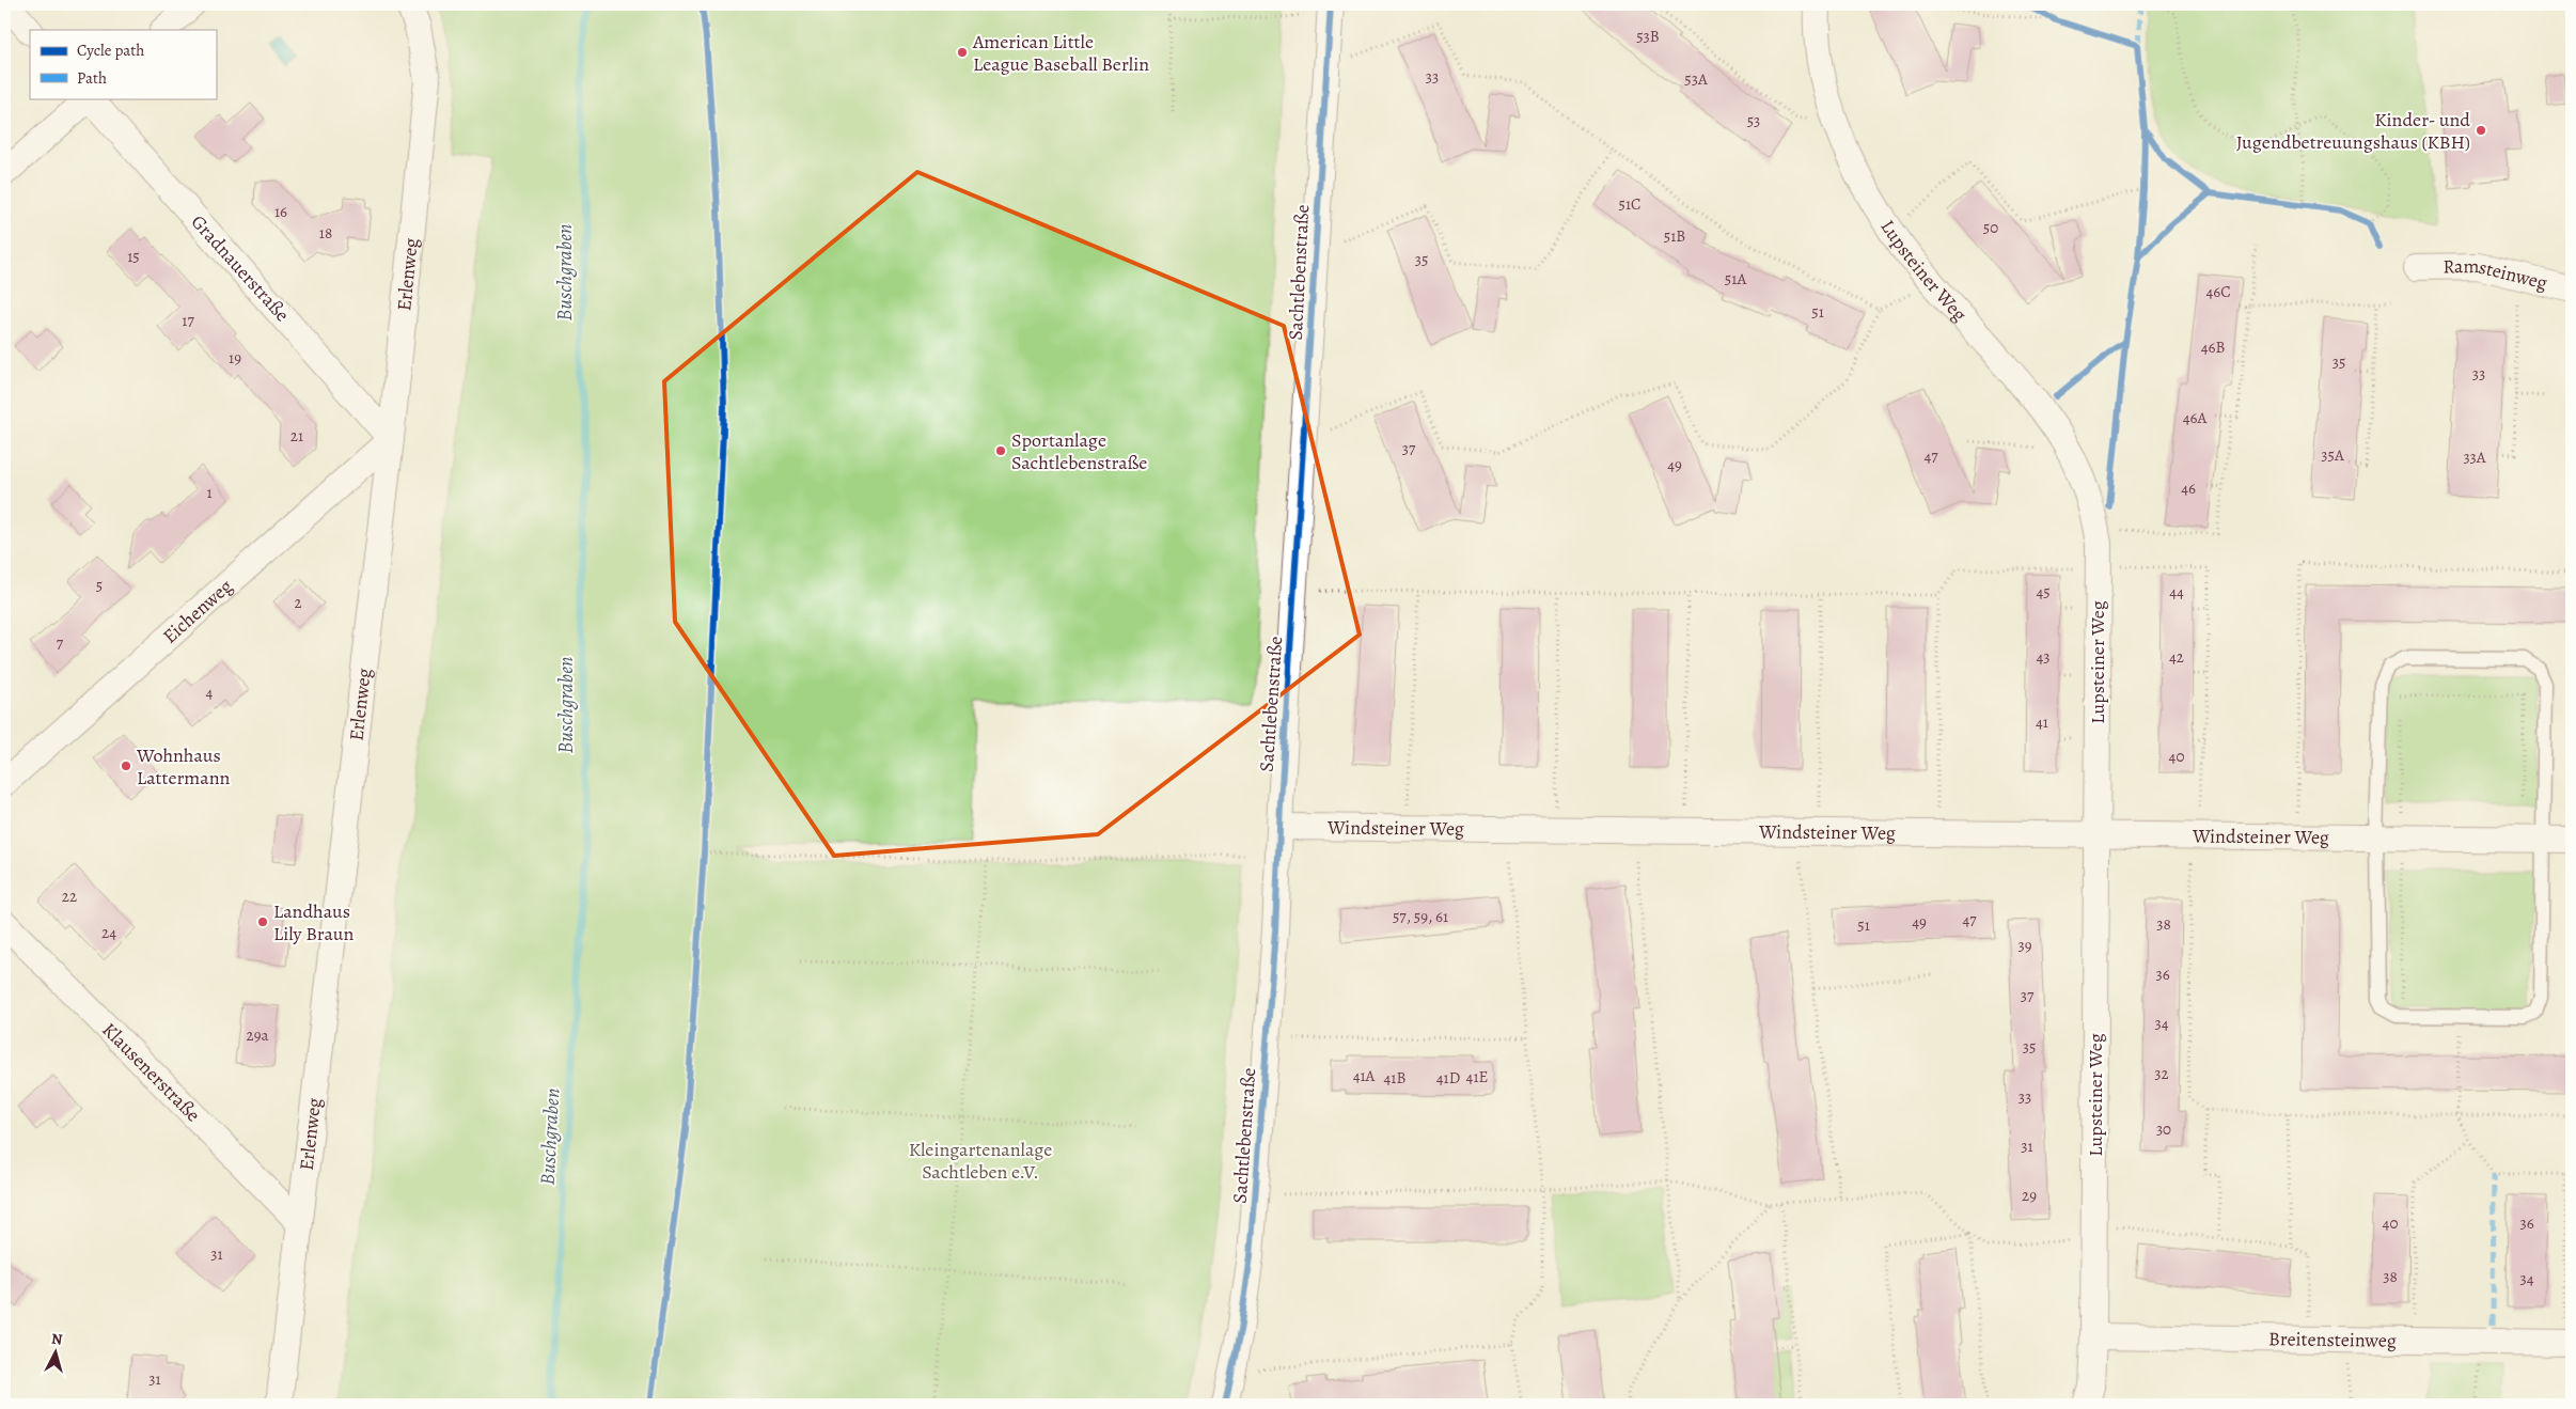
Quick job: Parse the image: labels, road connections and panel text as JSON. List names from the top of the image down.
{
  "streets": {
    "street": [
      "Gradnauerstraße",
      "Lupsteiner Weg",
      "Sachtlebenstraße",
      "Erlenweg",
      "Ramsteinweg",
      "Eichenweg",
      "Windsteiner Weg",
      "Klausenerstraße",
      "Breitensteinweg"
    ]
  },
  "crossings": [
    ["Gradnauerstraße", "Erlenweg"],
    ["Gradnauerstraße", "Eichenweg"],
    ["Lupsteiner Weg", "Windsteiner Weg"],
    ["Lupsteiner Weg", "Breitensteinweg"],
    ["Sachtlebenstraße", "Windsteiner Weg"],
    ["Erlenweg", "Eichenweg"],
    ["Erlenweg", "Klausenerstraße"]
  ],
  "water": ["Buschgraben"],
  "parks": ["Kleingartenanlage Sachtleben e.V."],
  "places": [
    "American Little League Baseball Berlin",
    "Kinder- und Jugendbetreuungshaus (KBH)",
    "Sportanlage Sachtlebenstraße",
    "Wohnhaus Lattermann",
    "Landhaus Lily Braun"
  ],
  "house_numbers": [
    "53B",
    "33",
    "53A",
    "53",
    "51C",
    "16",
    "50",
    "18",
    "51B",
    "15",
    "35",
    "51A",
    "46C",
    "51",
    "17",
    "46B",
    "19",
    "35",
    "33",
    "46A",
    "21",
    "37",
    "35A",
    "47",
    "33A",
    "49",
    "46",
    "1",
    "5",
    "45",
    "44",
    "2",
    "7",
    "43",
    "42",
    "4",
    "41",
    "40",
    "22",
    "57, 59, 61",
    "47",
    "49",
    "38",
    "51",
    "24",
    "39",
    "36",
    "37",
    "34",
    "29a",
    "35",
    "32",
    "41A",
    "41E",
    "41B",
    "41D",
    "33",
    "30",
    "31",
    "29",
    "40",
    "36",
    "31",
    "38",
    "34",
    "31"
  ],
  "legend": ["Cycle path", "Path"],
  "north": "top"
}
